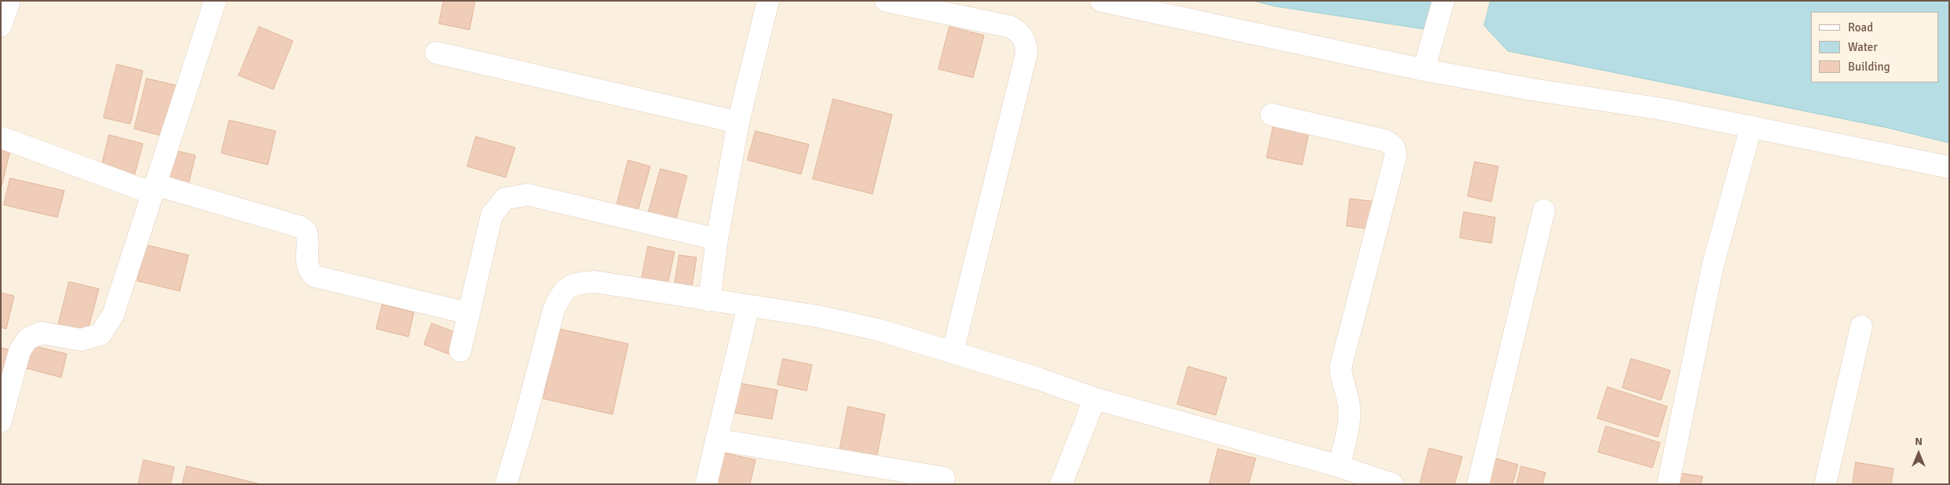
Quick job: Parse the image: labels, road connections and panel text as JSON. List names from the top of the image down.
{
  "legend": ["Road", "Water", "Building"],
  "north": "top"
}
